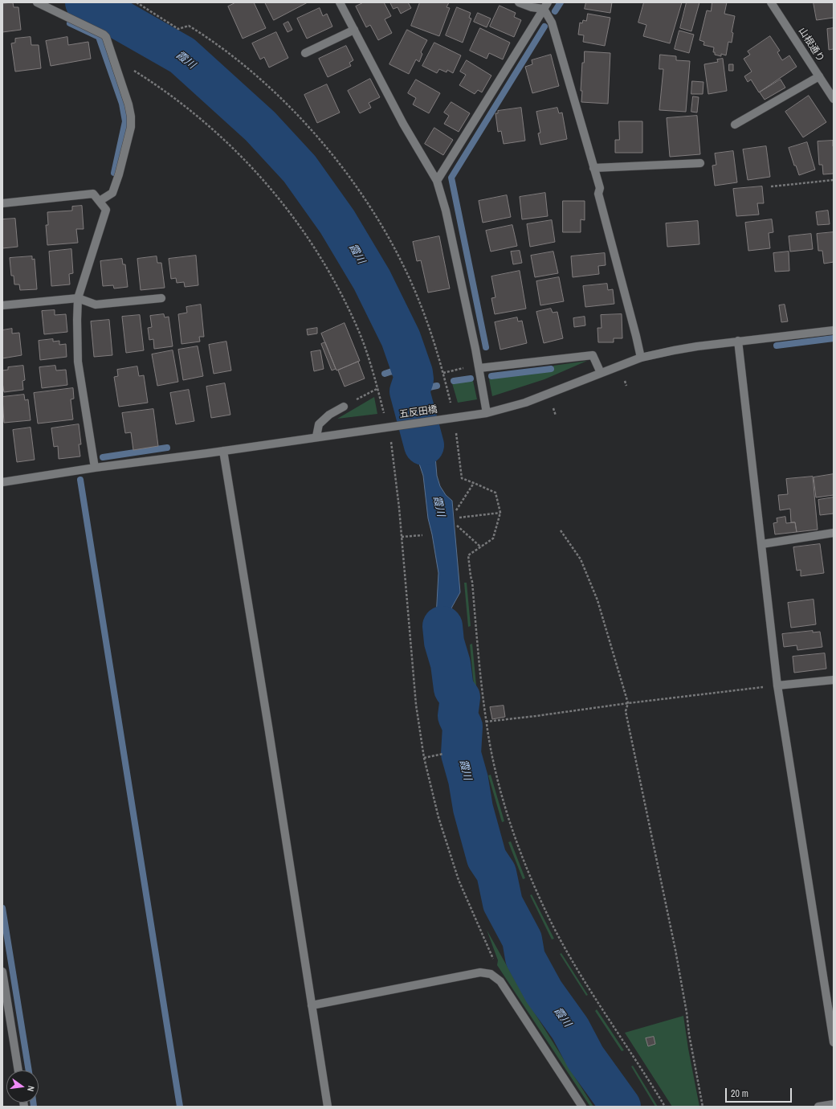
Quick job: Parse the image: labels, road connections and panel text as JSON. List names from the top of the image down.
{
  "streets": {
    "street": ["山根通り", "五反田橋"]
  },
  "water": ["霞川"],
  "scale_bar": "20 m",
  "north": "right"
}
